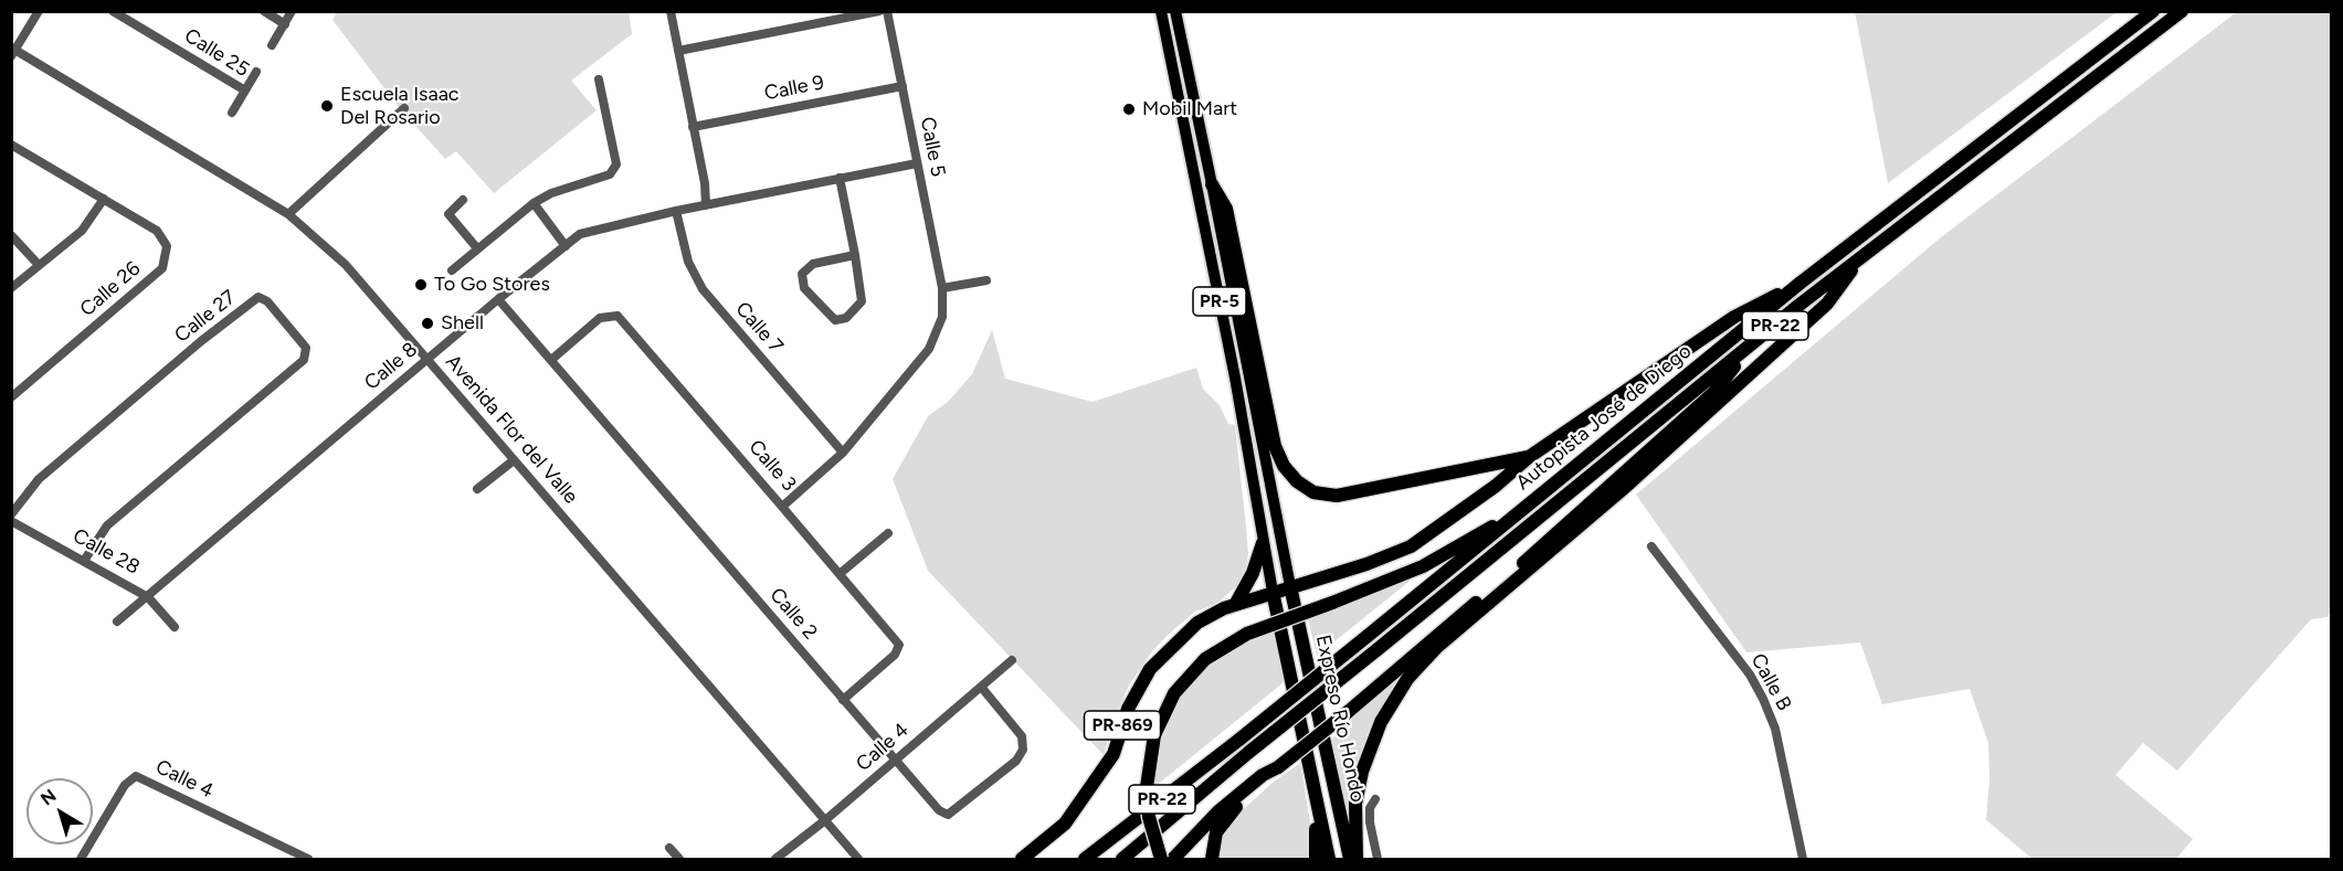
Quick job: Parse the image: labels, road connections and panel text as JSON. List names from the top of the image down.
{
  "streets": {
    "highway": [
      "PR-5",
      "PR-22",
      "Autopista José de Diego",
      "Expreso Río Hondo",
      "PR-869"
    ],
    "street": [
      "Calle 25",
      "Calle 9",
      "Calle 5",
      "Calle 26",
      "Calle 27",
      "Calle 7",
      "Calle 8",
      "Avenida Flor del Valle",
      "Calle 3",
      "Calle 28",
      "Calle 2",
      "Calle B",
      "Calle 4"
    ]
  },
  "crossings": [
    ["Calle 9", "Calle 5"],
    ["Calle 5", "Calle 7"],
    ["Calle 5", "Calle 8"],
    ["Calle 5", "Calle 3"],
    ["PR-5", "Expreso Río Hondo"],
    ["PR-5", "PR-869"],
    ["Calle 27", "Calle 28"],
    ["Calle 7", "Calle 8"],
    ["Calle 8", "Avenida Flor del Valle"],
    ["Calle 8", "Calle 28"],
    ["Calle 8", "Calle 2"],
    ["Avenida Flor del Valle", "Calle 4"],
    ["Calle 3", "Calle 2"],
    ["Calle 2", "Calle 4"],
    ["Expreso Río Hondo", "PR-869"]
  ],
  "places": [
    "Escuela Isaac Del Rosario",
    "Mobil Mart",
    "To Go Stores",
    "Shell"
  ],
  "north": "top left"
}
